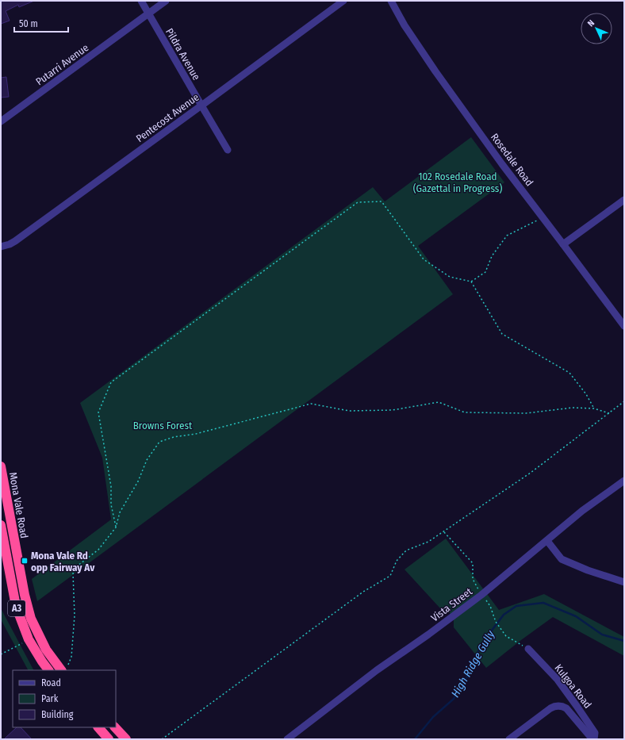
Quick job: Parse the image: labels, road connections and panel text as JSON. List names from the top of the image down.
{
  "streets": {
    "highway": ["Mona Vale Road", "A3"],
    "street": [
      "Pildra Avenue",
      "Putarri Avenue",
      "Pentecost Avenue",
      "Rosedale Road",
      "Vista Street",
      "Kulgoa Road"
    ]
  },
  "crossings": [
    ["Pildra Avenue", "Putarri Avenue"],
    ["Pildra Avenue", "Pentecost Avenue"]
  ],
  "water": ["High Ridge Gully"],
  "parks": ["102 Rosedale Road (Gazettal in Progress)", "Browns Forest"],
  "places": {
    "transit": ["Mona Vale Rd opp Fairway Av"]
  },
  "legend": ["Road", "Park", "Building"],
  "scale_bar": "50 m",
  "north": "top left"
}
